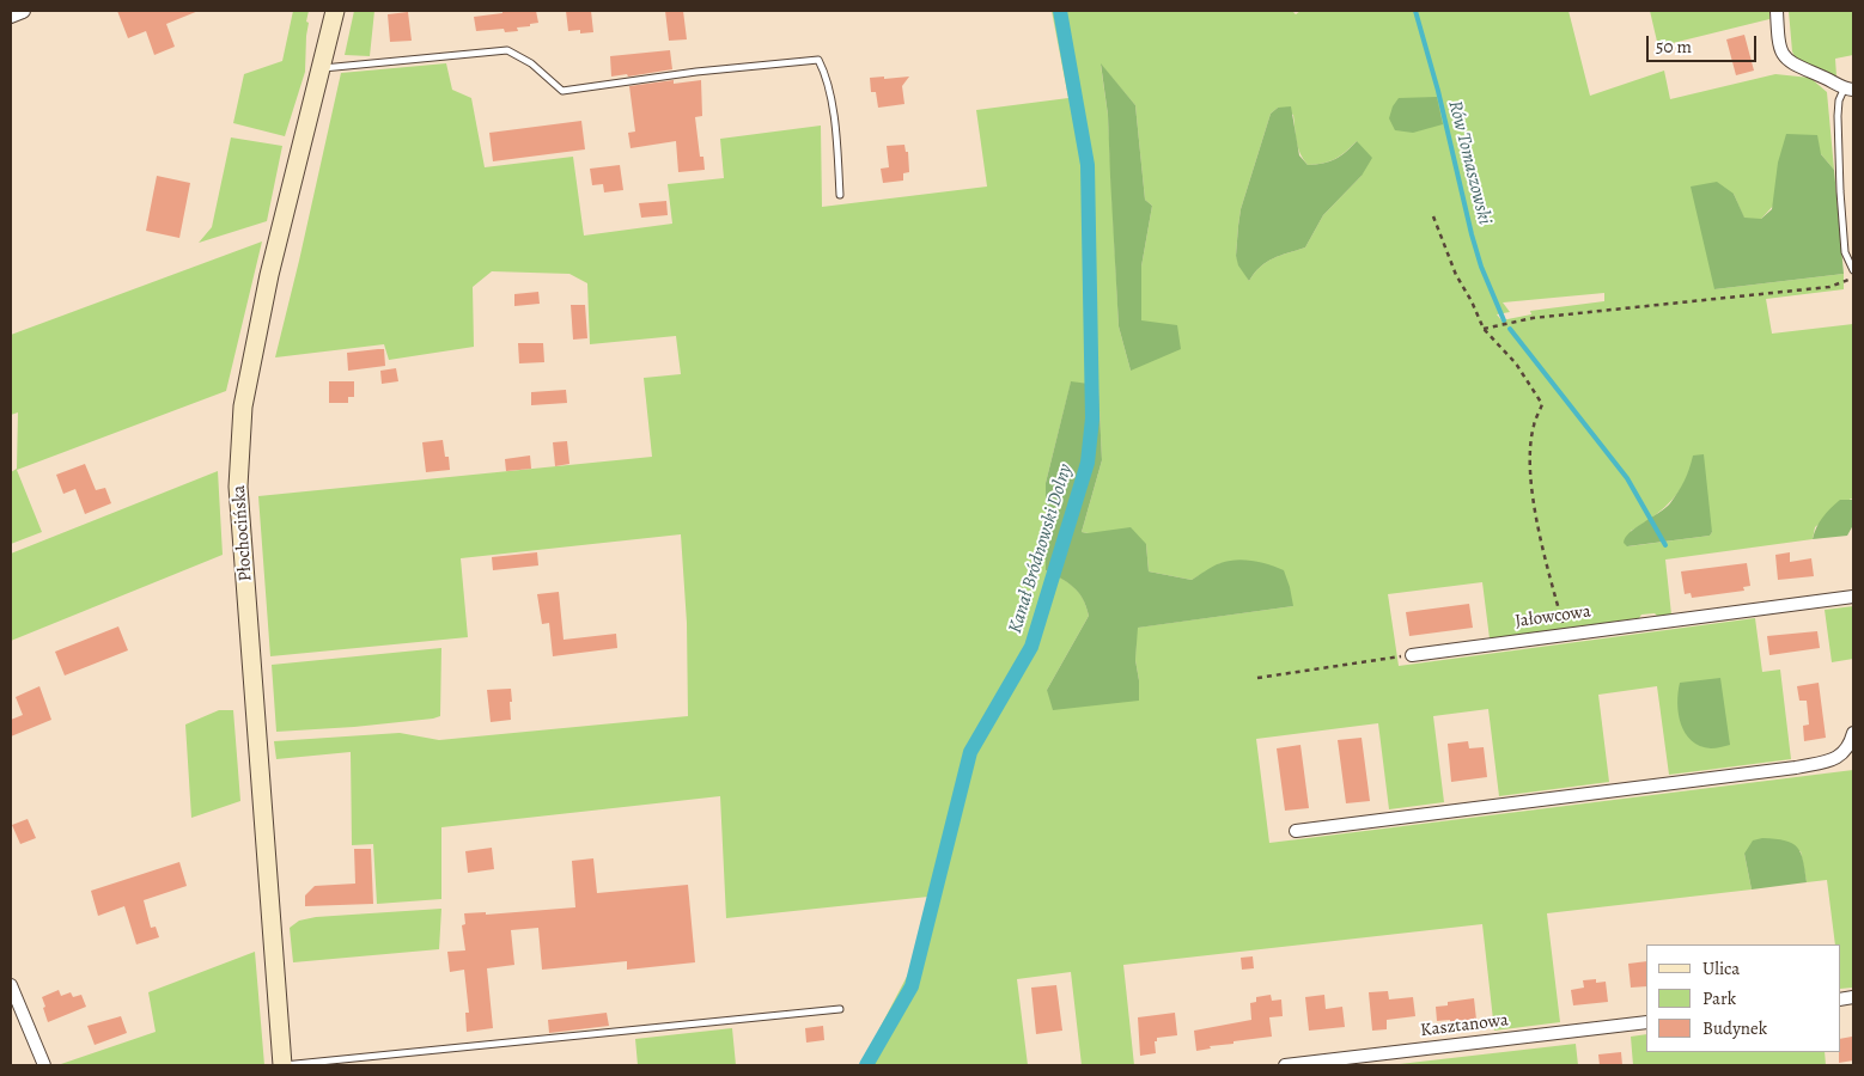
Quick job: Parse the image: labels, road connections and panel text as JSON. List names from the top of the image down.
{
  "streets": {
    "main road": ["Płochocińska"],
    "street": ["Jałowcowa", "Kasztanowa"]
  },
  "water": ["Rów Tomaszowski", "Kanał Bródnowski Dolny"],
  "legend": ["Ulica", "Park", "Budynek"],
  "scale_bar": "50 m"
}
